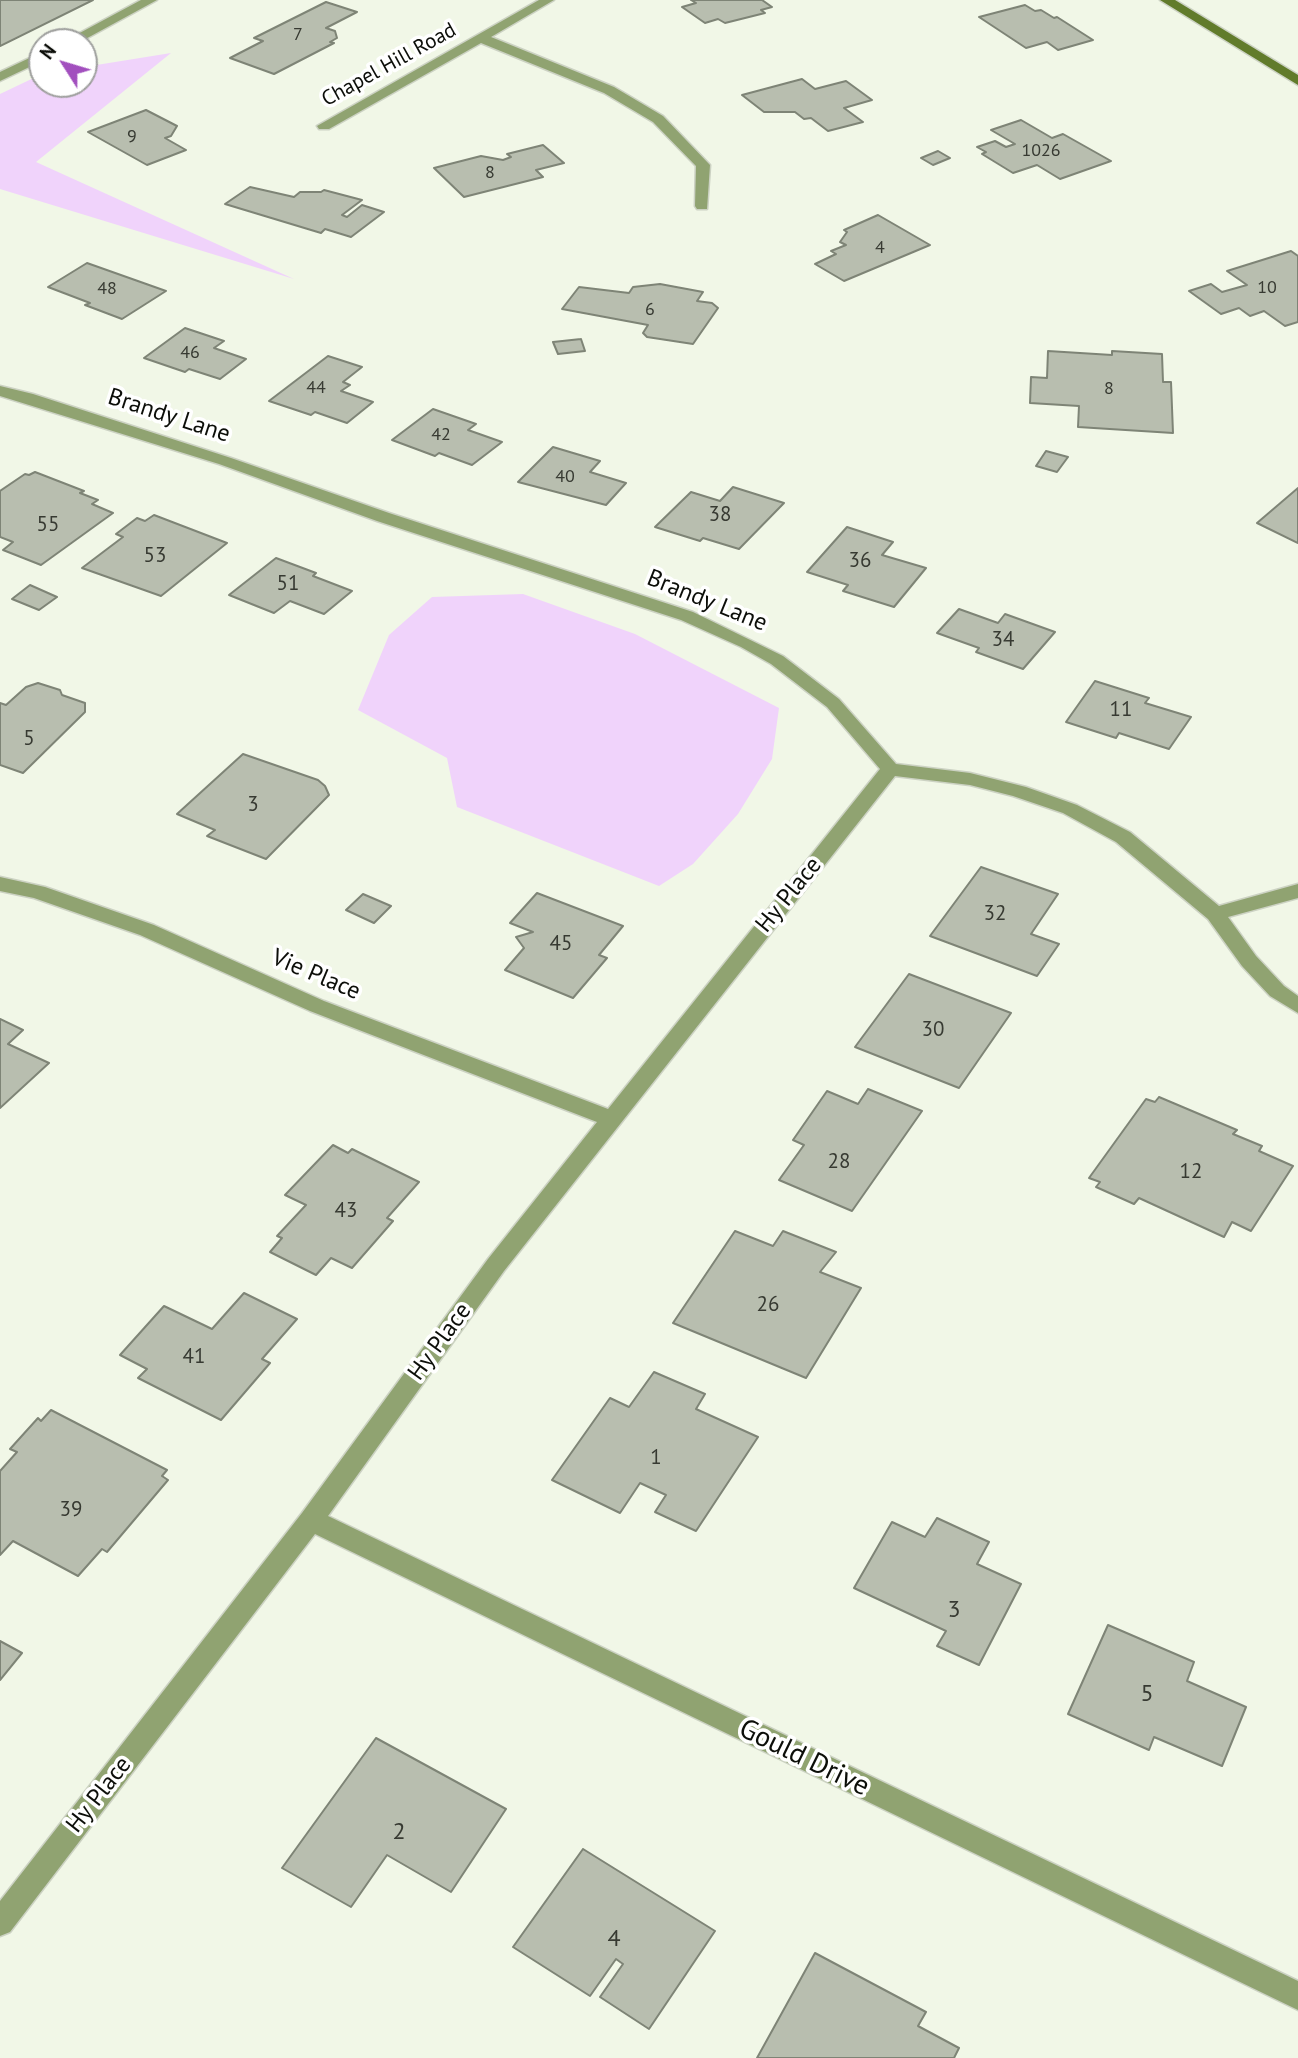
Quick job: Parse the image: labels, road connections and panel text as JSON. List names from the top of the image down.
{
  "streets": {
    "street": [
      "Chapel Hill Road",
      "Brandy Lane",
      "Hy Place",
      "Vie Place",
      "Gould Drive"
    ]
  },
  "crossings": [
    ["Brandy Lane", "Hy Place"],
    ["Hy Place", "Vie Place"],
    ["Hy Place", "Gould Drive"]
  ],
  "house_numbers": [
    "7",
    "9",
    "1026",
    "8",
    "4",
    "10",
    "48",
    "6",
    "46",
    "44",
    "8",
    "42",
    "40",
    "38",
    "55",
    "53",
    "36",
    "51",
    "34",
    "11",
    "5",
    "3",
    "32",
    "45",
    "30",
    "28",
    "12",
    "43",
    "26",
    "41",
    "1",
    "39",
    "3",
    "5",
    "2",
    "4"
  ],
  "north": "top left"
}
